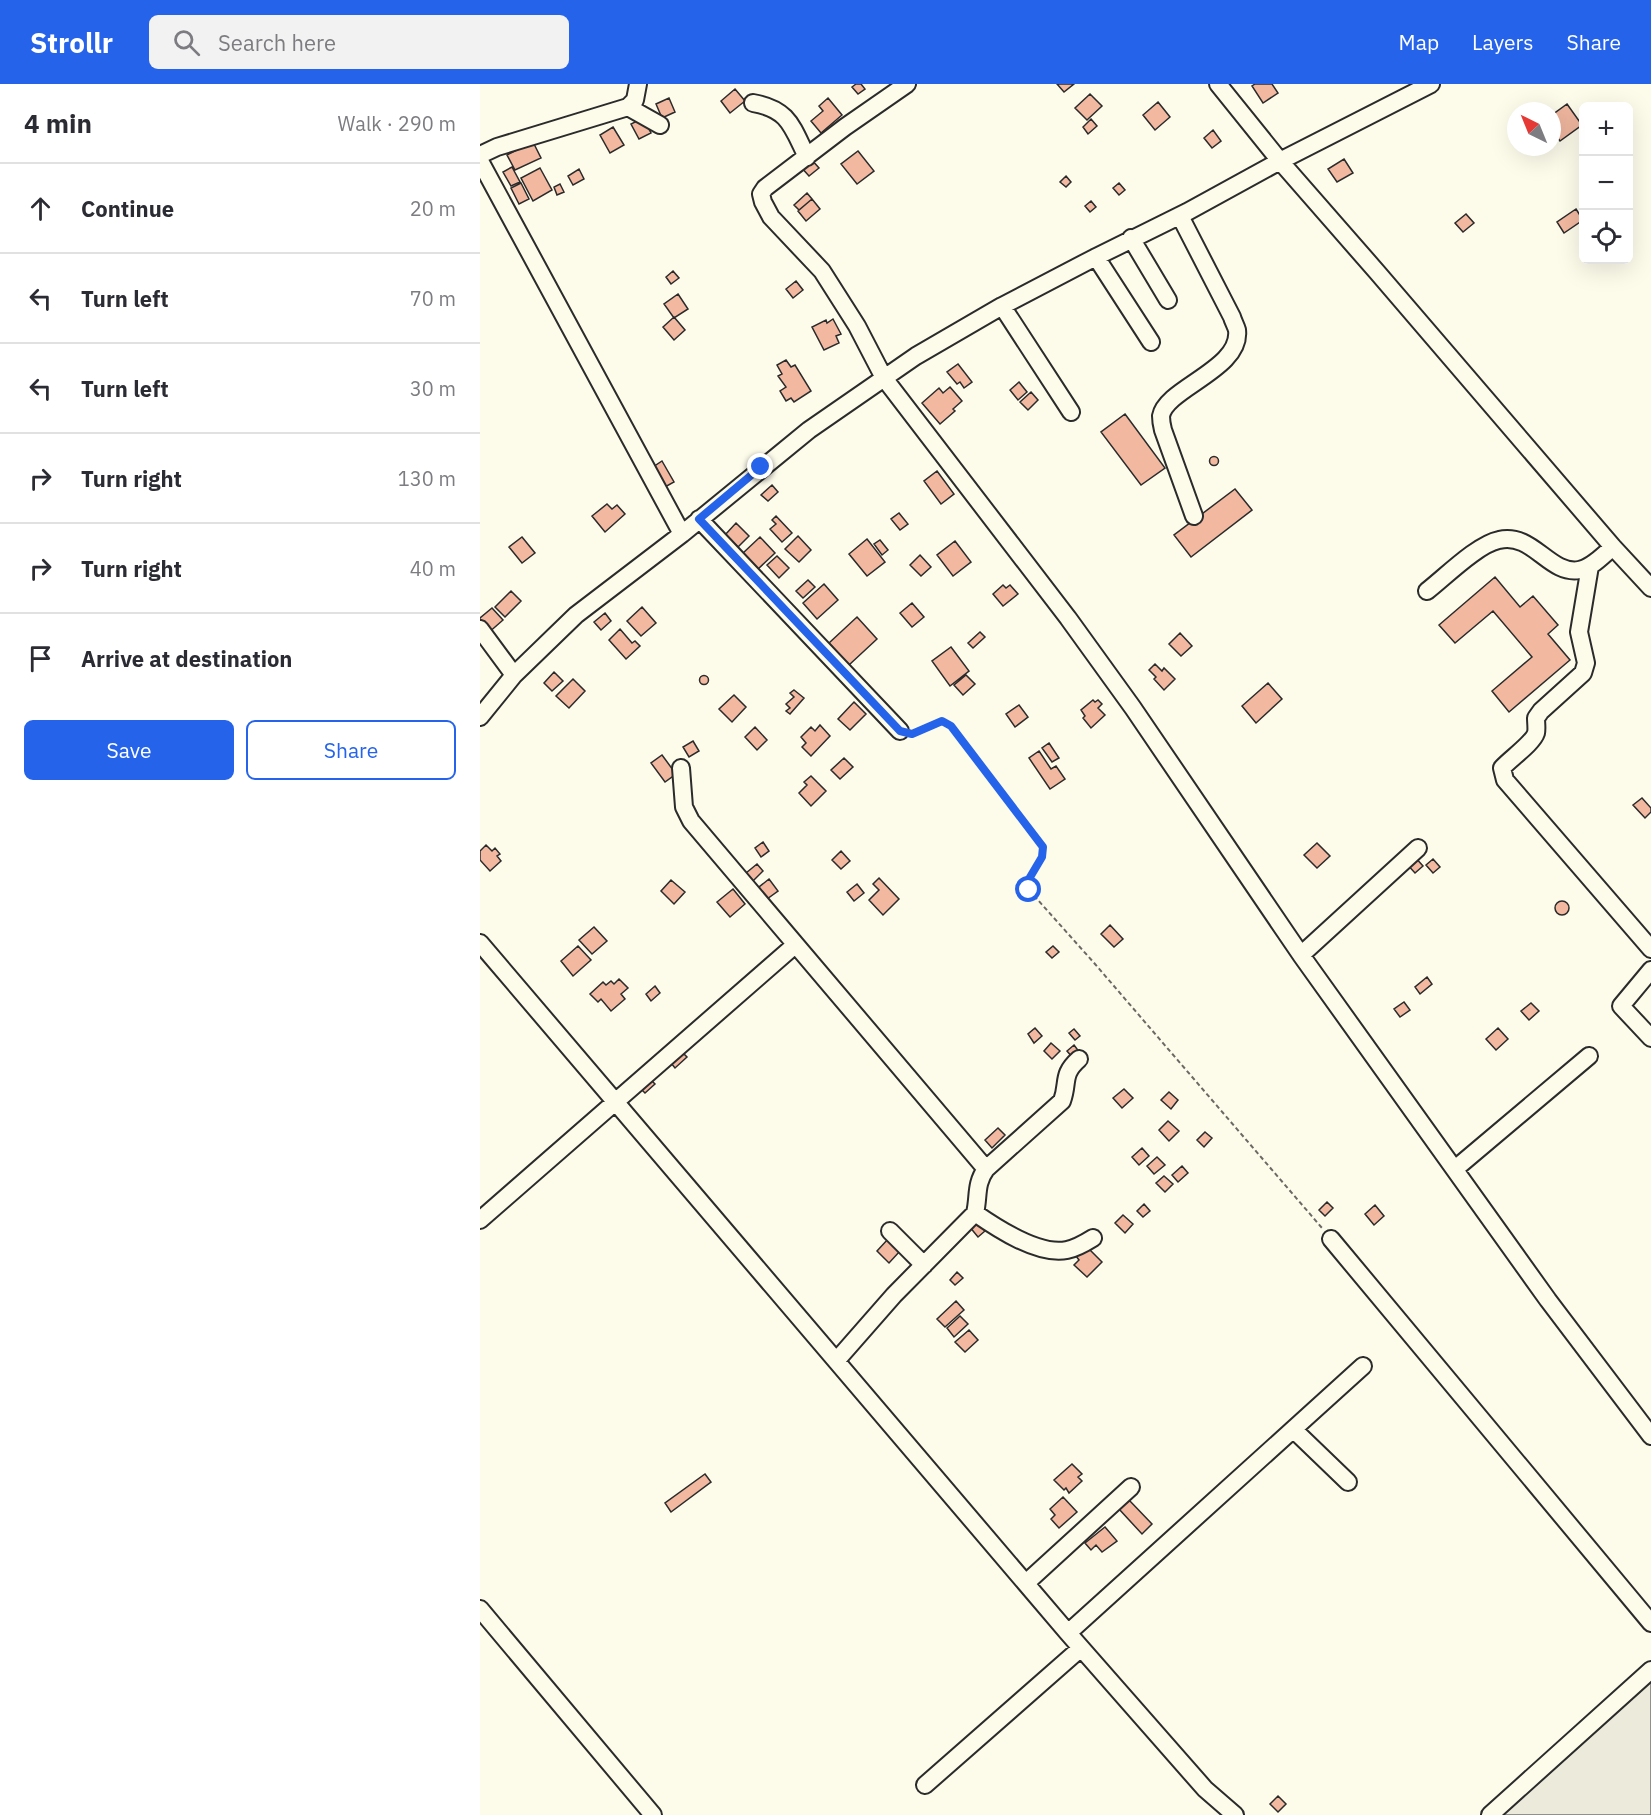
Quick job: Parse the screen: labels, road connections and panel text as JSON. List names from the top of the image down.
{
  "north": "top left",
  "page": {
    "header": "Strollr",
    "search": "Search here",
    "nav": ["Map", "Layers", "Share"],
    "heading": ["4 min", "Walk · 290 m"],
    "map_buttons": ["+", "−"],
    "list": [
      ["Continue", "20 m"],
      ["Turn left", "70 m"],
      ["Turn left", "30 m"],
      ["Turn right", "130 m"],
      ["Turn right", "40 m"],
      "Arrive at destination"
    ],
    "buttons": ["Save", "Share"]
  }
}
